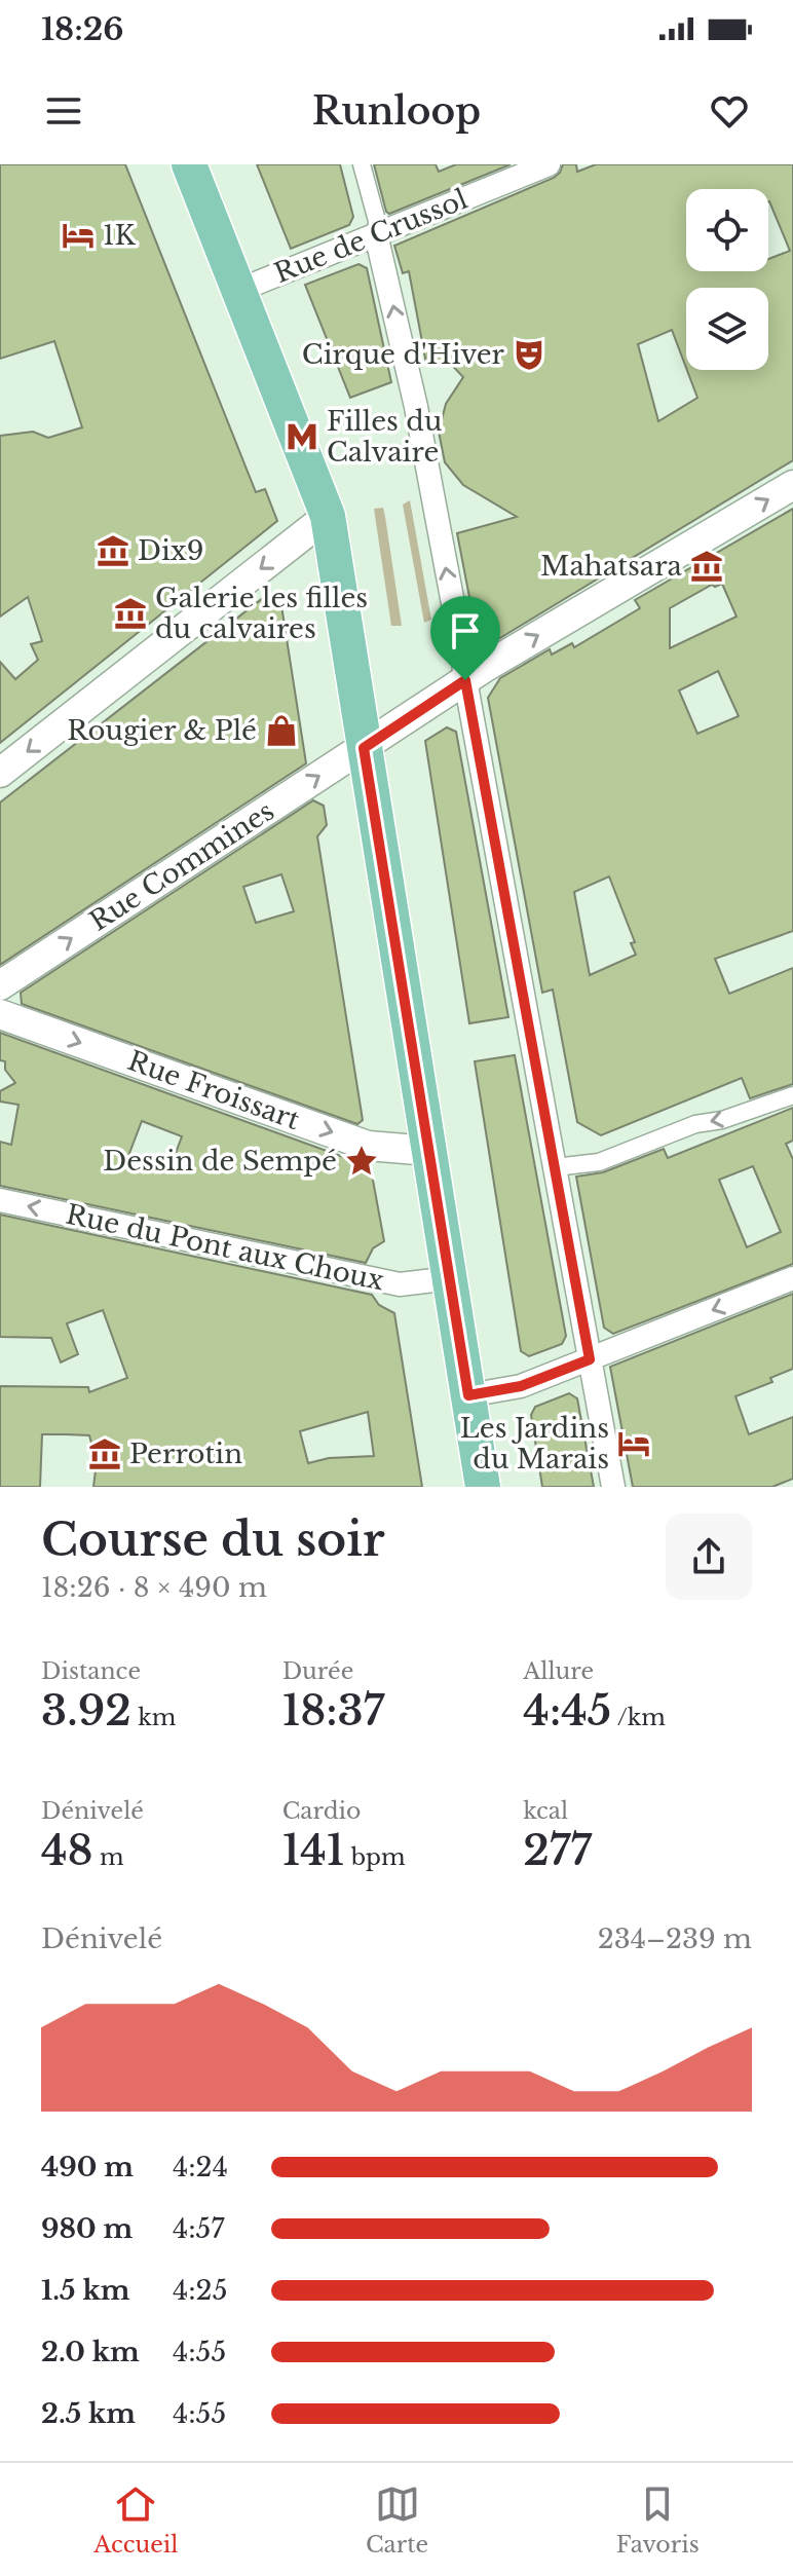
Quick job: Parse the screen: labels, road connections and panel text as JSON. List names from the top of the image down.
{
  "streets": {
    "street": [
      "Rue de Crussol",
      "Rue Commines",
      "Rue Froissart",
      "Rue du Pont aux Choux"
    ]
  },
  "one_way": ["Rue Froissart", "Rue du Pont aux Choux"],
  "places": {
    "hotel": ["1K", "Les Jardins du Marais"],
    "theatre": ["Cirque d'Hiver"],
    "metro station": ["Filles du Calvaire"],
    "museum": [
      "Dix9",
      "Mahatsara",
      "Galerie les filles du calvaires",
      "Perrotin"
    ],
    "shop": ["Rougier & Plé"],
    "place": ["Dessin de Sempé"]
  },
  "page": {
    "status": "18:26",
    "header": "Runloop",
    "heading": ["Course du soir", "18:26 · 8 × 490 m"],
    "stats": [
      ["Distance", "3.92 km"],
      ["Durée", "18:37"],
      ["Allure", "4:45 /km"],
      ["Dénivelé", "48 m"],
      ["Cardio", "141 bpm"],
      ["kcal", "277"]
    ],
    "chart": ["Dénivelé", "234–239 m"],
    "list": [
      {
        "name": "490 m",
        "note": "4:24"
      },
      {
        "name": "980 m",
        "note": "4:57"
      },
      {
        "name": "1.5 km",
        "note": "4:25"
      },
      {
        "name": "2.0 km",
        "note": "4:55"
      },
      {
        "name": "2.5 km",
        "note": "4:55"
      }
    ],
    "tabs": ["Accueil", "Carte", "Favoris"]
  }
}
